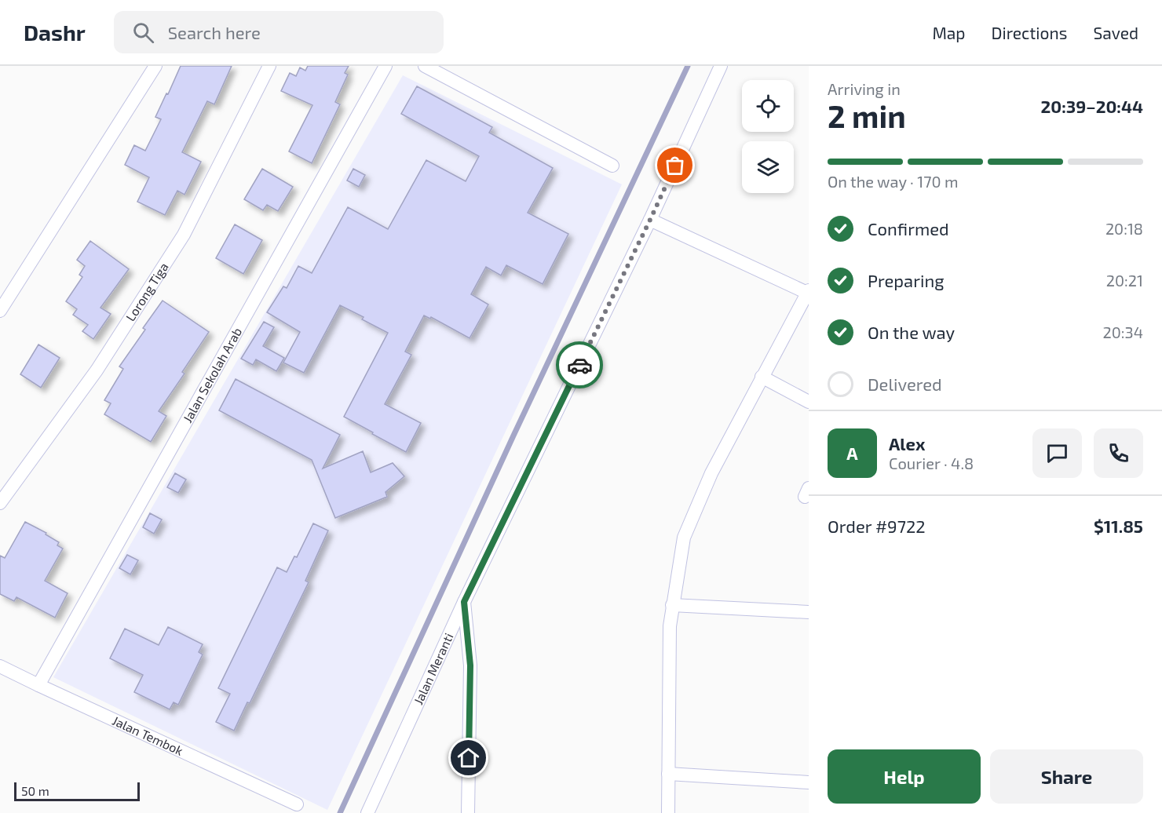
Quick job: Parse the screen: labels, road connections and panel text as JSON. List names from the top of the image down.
{
  "streets": {
    "street": [
      "Lorong Tiga",
      "Jalan Sekolah Arab",
      "Jalan Meranti",
      "Jalan Tembok"
    ]
  },
  "crossings": [
    ["Jalan Sekolah Arab", "Jalan Tembok"]
  ],
  "scale_bar": "50 m",
  "page": {
    "header": "Dashr",
    "search": "Search here",
    "nav": ["Map", "Directions", "Saved"],
    "heading": ["2 min", "Arriving in", "20:39–20:44"],
    "panel": [
      "Alex",
      "Courier · 4.8",
      "Order #9722",
      "$11.85"
    ],
    "bar": "On the way · 170 m",
    "list": [
      ["Confirmed", "20:18"],
      ["Preparing", "20:21"],
      ["On the way", "20:34"],
      "Delivered"
    ],
    "round": "A",
    "buttons": ["Help", "Share"],
    "scale": "50 m"
  }
}
